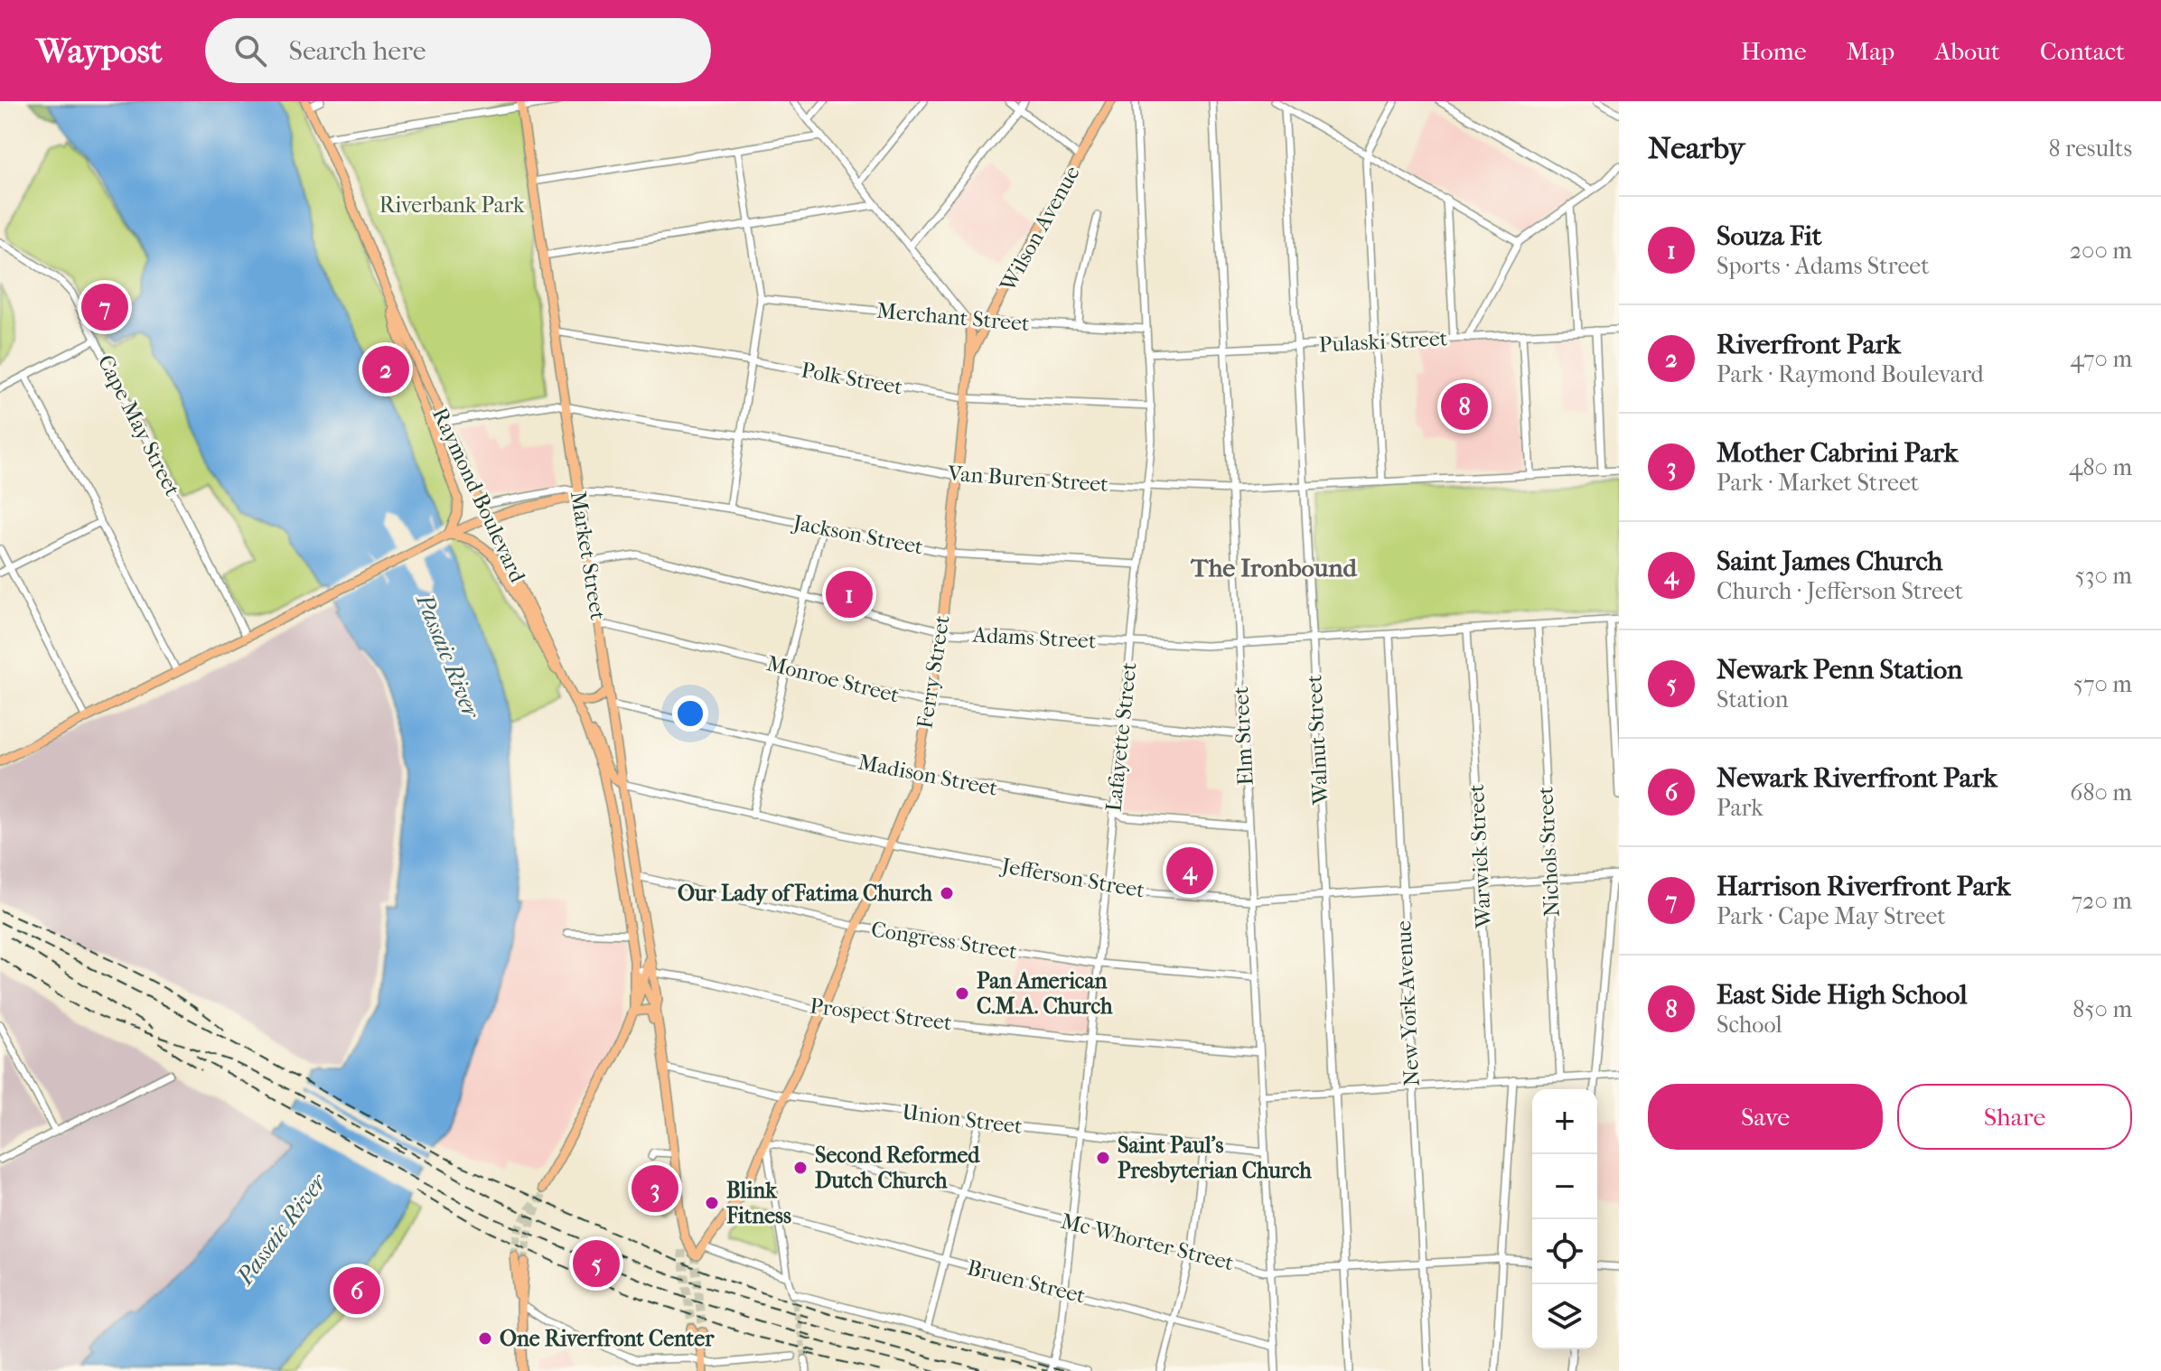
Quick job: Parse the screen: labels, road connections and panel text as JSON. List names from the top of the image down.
{
  "streets": {
    "main road": [
      "Wilson Avenue",
      "Merchant Street",
      "Raymond Boulevard",
      "Jackson Street",
      "Market Street",
      "Ferry Street"
    ],
    "street": [
      "Pulaski Street",
      "Polk Street",
      "Cape May Street",
      "Van Buren Street",
      "Adams Street",
      "Monroe Street",
      "Elm Street",
      "Lafayette Street",
      "Walnut Street",
      "Madison Street",
      "Nichols Street",
      "Warwick Street",
      "Jefferson Street",
      "Congress Street",
      "New York Avenue",
      "Prospect Street",
      "Union Street",
      "Mc Whorter Street",
      "Bruen Street"
    ]
  },
  "crossings": [
    ["Wilson Avenue", "Merchant Street"],
    ["Wilson Avenue", "Ferry Street"],
    ["Merchant Street", "Ferry Street"],
    ["Merchant Street", "Lafayette Street"],
    ["Pulaski Street", "Elm Street"],
    ["Pulaski Street", "Lafayette Street"],
    ["Pulaski Street", "Walnut Street"],
    ["Polk Street", "Market Street"],
    ["Polk Street", "Ferry Street"],
    ["Polk Street", "Lafayette Street"],
    ["Cape May Street", "Jackson Street"],
    ["Van Buren Street", "Raymond Boulevard"],
    ["Van Buren Street", "Market Street"],
    ["Van Buren Street", "Ferry Street"],
    ["Van Buren Street", "Elm Street"],
    ["Van Buren Street", "Lafayette Street"],
    ["Van Buren Street", "Walnut Street"],
    ["Raymond Boulevard", "Jackson Street"],
    ["Jackson Street", "Market Street"],
    ["Jackson Street", "Ferry Street"],
    ["Jackson Street", "Lafayette Street"],
    ["Market Street", "Adams Street"],
    ["Market Street", "Monroe Street"],
    ["Market Street", "Madison Street"],
    ["Market Street", "Jefferson Street"],
    ["Market Street", "Congress Street"],
    ["Market Street", "Prospect Street"],
    ["Adams Street", "Ferry Street"],
    ["Adams Street", "Elm Street"],
    ["Adams Street", "Lafayette Street"],
    ["Adams Street", "Walnut Street"],
    ["Adams Street", "Nichols Street"],
    ["Adams Street", "Warwick Street"],
    ["Adams Street", "New York Avenue"],
    ["Ferry Street", "Monroe Street"],
    ["Ferry Street", "Madison Street"],
    ["Ferry Street", "Jefferson Street"],
    ["Ferry Street", "Congress Street"],
    ["Ferry Street", "Prospect Street"],
    ["Ferry Street", "Union Street"],
    ["Ferry Street", "Mc Whorter Street"],
    ["Monroe Street", "Elm Street"],
    ["Monroe Street", "Lafayette Street"],
    ["Elm Street", "Madison Street"],
    ["Elm Street", "Jefferson Street"],
    ["Elm Street", "Congress Street"],
    ["Elm Street", "Prospect Street"],
    ["Elm Street", "Union Street"],
    ["Elm Street", "Mc Whorter Street"],
    ["Elm Street", "Bruen Street"],
    ["Lafayette Street", "Madison Street"],
    ["Lafayette Street", "Jefferson Street"],
    ["Lafayette Street", "Congress Street"],
    ["Lafayette Street", "Prospect Street"],
    ["Lafayette Street", "Union Street"],
    ["Lafayette Street", "Mc Whorter Street"],
    ["Lafayette Street", "Bruen Street"],
    ["Walnut Street", "Jefferson Street"],
    ["Walnut Street", "Mc Whorter Street"],
    ["Nichols Street", "Jefferson Street"],
    ["Warwick Street", "Jefferson Street"],
    ["Jefferson Street", "New York Avenue"],
    ["New York Avenue", "Mc Whorter Street"]
  ],
  "districts": ["The Ironbound"],
  "water": ["Passaic River"],
  "parks": ["Riverbank Park"],
  "places": [
    "Our Lady of Fatima Church",
    "Pan American C.M.A. Church",
    "Saint Paul's Presbyterian Church",
    "Second Reformed Dutch Church",
    "Blink Fitness",
    "One Riverfront Center"
  ],
  "page": {
    "header": "Waypost",
    "search": "Search here",
    "nav": [
      "Home",
      "Map",
      "About",
      "Contact"
    ],
    "heading": ["Nearby", "8 results"],
    "list": [
      {
        "mark": "1",
        "name": "Souza Fit",
        "note": "Sports · Adams Street",
        "value": "200 m"
      },
      {
        "mark": "2",
        "name": "Riverfront Park",
        "note": "Park · Raymond Boulevard",
        "value": "470 m"
      },
      {
        "mark": "3",
        "name": "Mother Cabrini Park",
        "note": "Park · Market Street",
        "value": "480 m"
      },
      {
        "mark": "4",
        "name": "Saint James Church",
        "note": "Church · Jefferson Street",
        "value": "530 m"
      },
      {
        "mark": "5",
        "name": "Newark Penn Station",
        "note": "Station",
        "value": "570 m"
      },
      {
        "mark": "6",
        "name": "Newark Riverfront Park",
        "note": "Park",
        "value": "680 m"
      },
      {
        "mark": "7",
        "name": "Harrison Riverfront Park",
        "note": "Park · Cape May Street",
        "value": "720 m"
      },
      {
        "mark": "8",
        "name": "East Side High School",
        "note": "School",
        "value": "850 m"
      }
    ],
    "pins": [
      "7",
      "2",
      "8",
      "1",
      "4",
      "3",
      "5",
      "6"
    ],
    "buttons": ["Save", "Share"],
    "map_buttons": ["+", "−"]
  }
}
